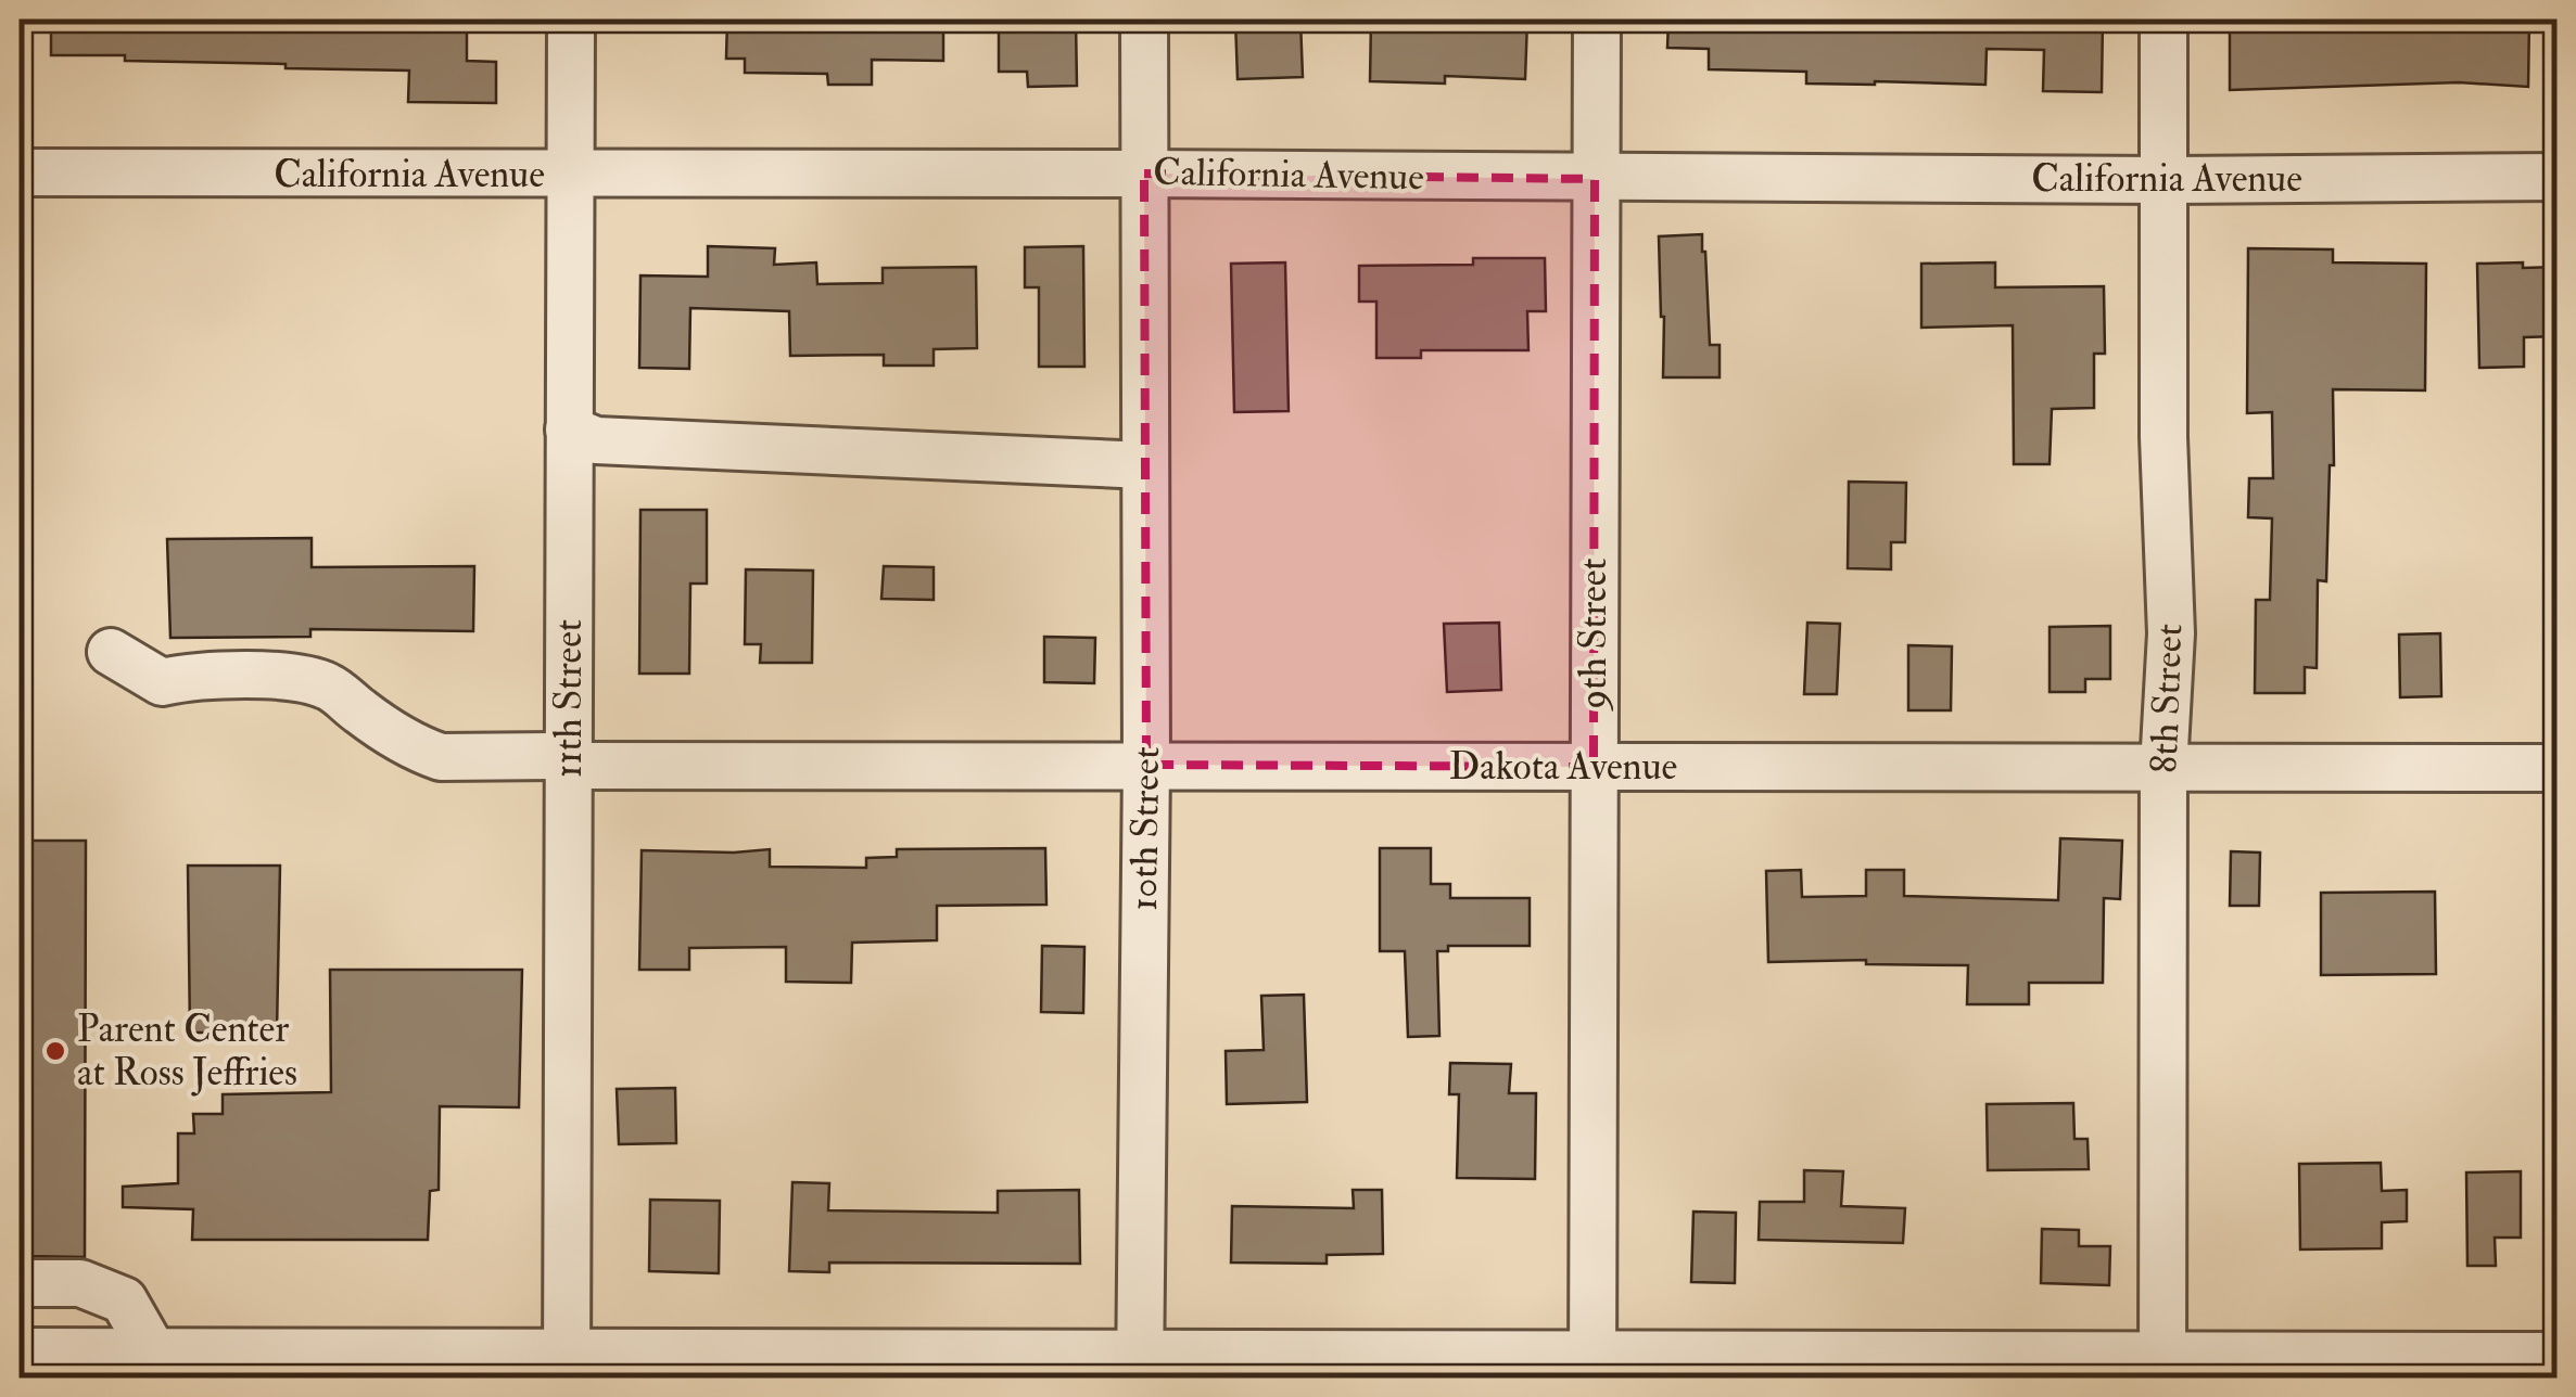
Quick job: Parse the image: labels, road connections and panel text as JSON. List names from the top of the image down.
{
  "streets": {
    "street": [
      "California Avenue",
      "9th Street",
      "11th Street",
      "8th Street",
      "Dakota Avenue",
      "10th Street"
    ]
  },
  "crossings": [
    ["California Avenue", "9th Street"],
    ["California Avenue", "11th Street"],
    ["California Avenue", "8th Street"],
    ["California Avenue", "10th Street"],
    ["9th Street", "Dakota Avenue"],
    ["11th Street", "Dakota Avenue"],
    ["8th Street", "Dakota Avenue"],
    ["Dakota Avenue", "10th Street"]
  ],
  "places": ["Parent Center at Ross Jeffries"]
}
